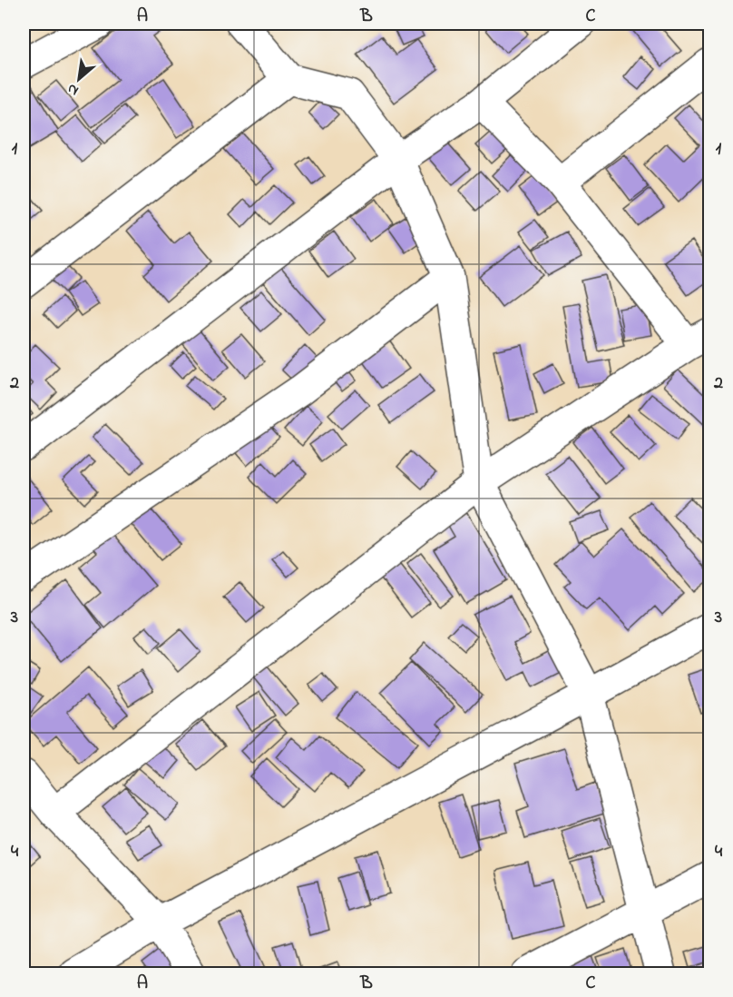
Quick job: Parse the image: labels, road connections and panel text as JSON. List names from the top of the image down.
{
  "north": "bottom left",
  "grid": {
    "columns": ["A", "B", "C"],
    "rows": [
      "1",
      "2",
      "3",
      "4"
    ]
  }
}
